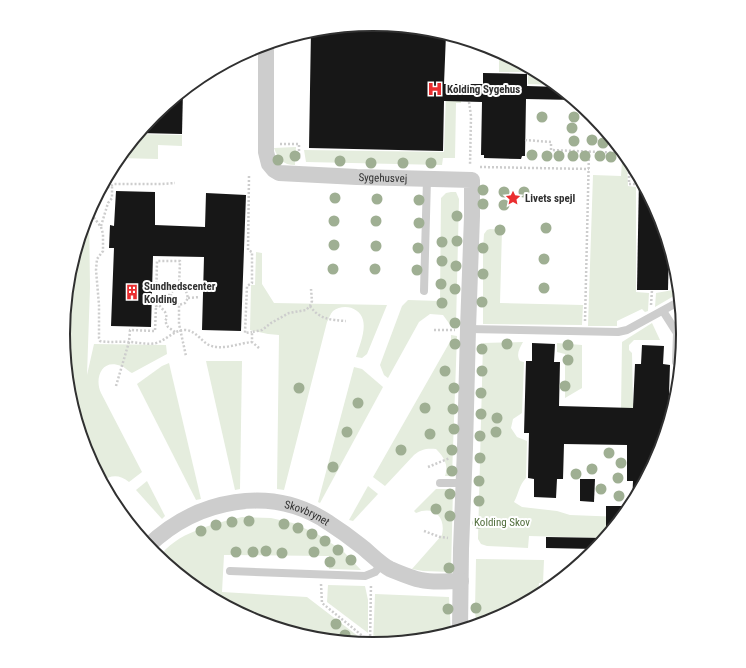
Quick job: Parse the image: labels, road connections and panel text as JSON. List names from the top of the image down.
{
  "streets": {
    "street": ["Sygehusvej", "Skovbrynet"]
  },
  "parks": ["Kolding Skov"],
  "places": {
    "hospital": ["Kolding Sygehus"],
    "place": ["Livets spejl"],
    "building": ["Sundhedscenter Kolding"]
  }
}
